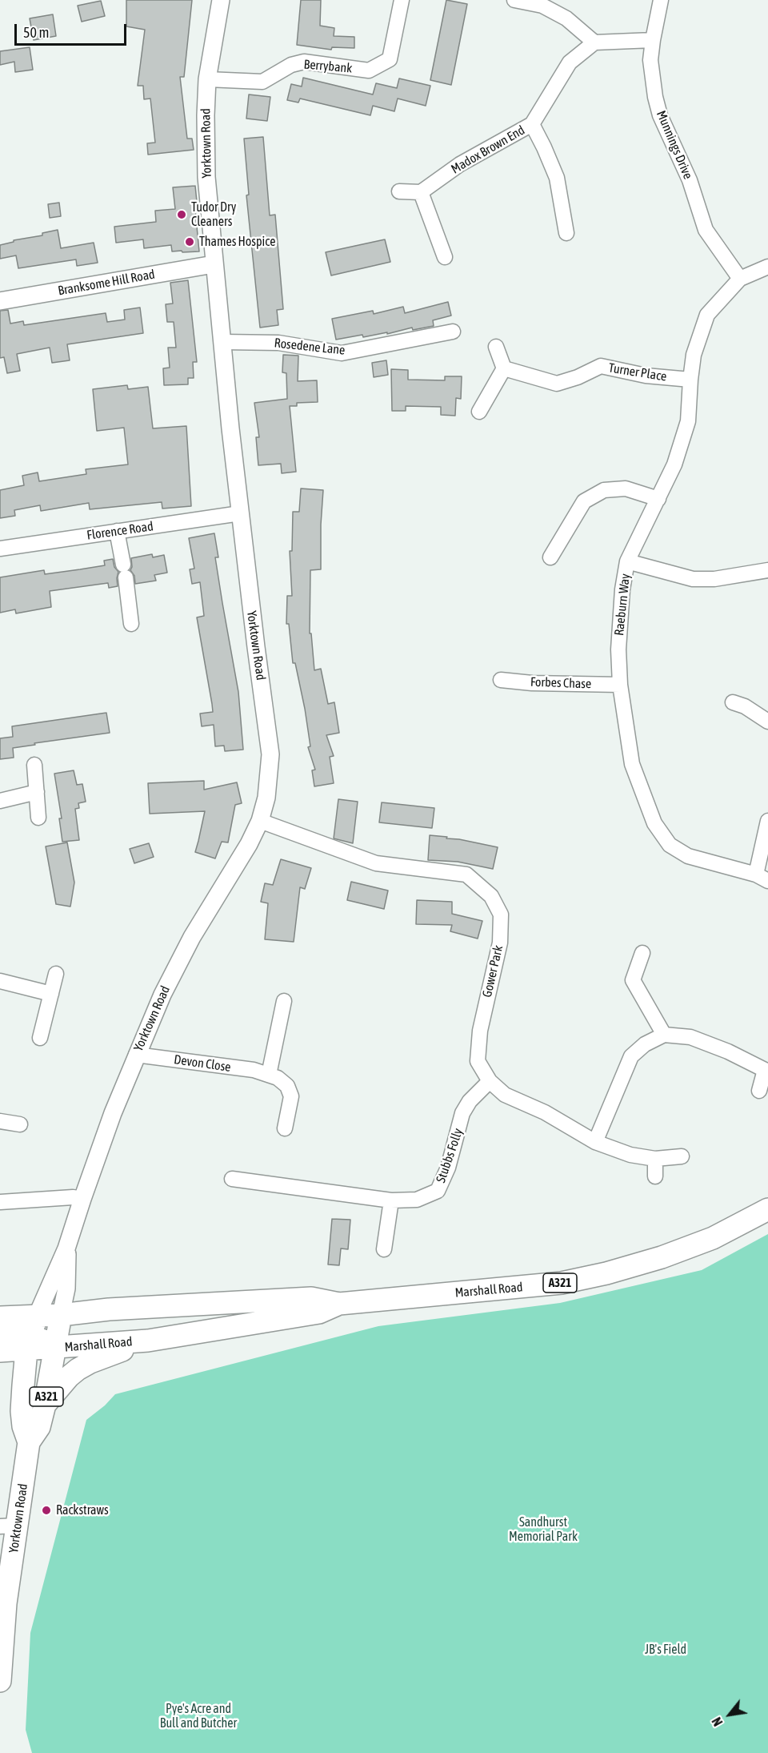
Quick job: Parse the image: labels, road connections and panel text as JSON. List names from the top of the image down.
{
  "streets": {
    "main road": ["Yorktown Road", "A321", "Marshall Road"],
    "street": [
      "Berrybank",
      "Munnings Drive",
      "Madox Brown End",
      "Branksome Hill Road",
      "Rosedene Lane",
      "Turner Place",
      "Florence Road",
      "Raeburn Way",
      "Forbes Chase",
      "Gower Park",
      "Devon Close",
      "Stubbs Folly"
    ]
  },
  "crossings": [
    ["Berrybank", "Yorktown Road"],
    ["Yorktown Road", "Branksome Hill Road"],
    ["Yorktown Road", "Rosedene Lane"],
    ["Yorktown Road", "Florence Road"],
    ["Yorktown Road", "Gower Park"],
    ["Yorktown Road", "Devon Close"],
    ["Yorktown Road", "A321"],
    ["Yorktown Road", "Marshall Road"],
    ["Munnings Drive", "Raeburn Way"],
    ["Turner Place", "Raeburn Way"],
    ["Raeburn Way", "Forbes Chase"],
    ["Gower Park", "Stubbs Folly"],
    ["A321", "Marshall Road"]
  ],
  "parks": ["Sandhurst Memorial Park", "JB's Field", "Pye's Acre and Bull and Butcher"],
  "places": ["Tudor Dry Cleaners", "Thames Hospice", "Rackstraws"],
  "scale_bar": "50 m",
  "north": "bottom left"
}
